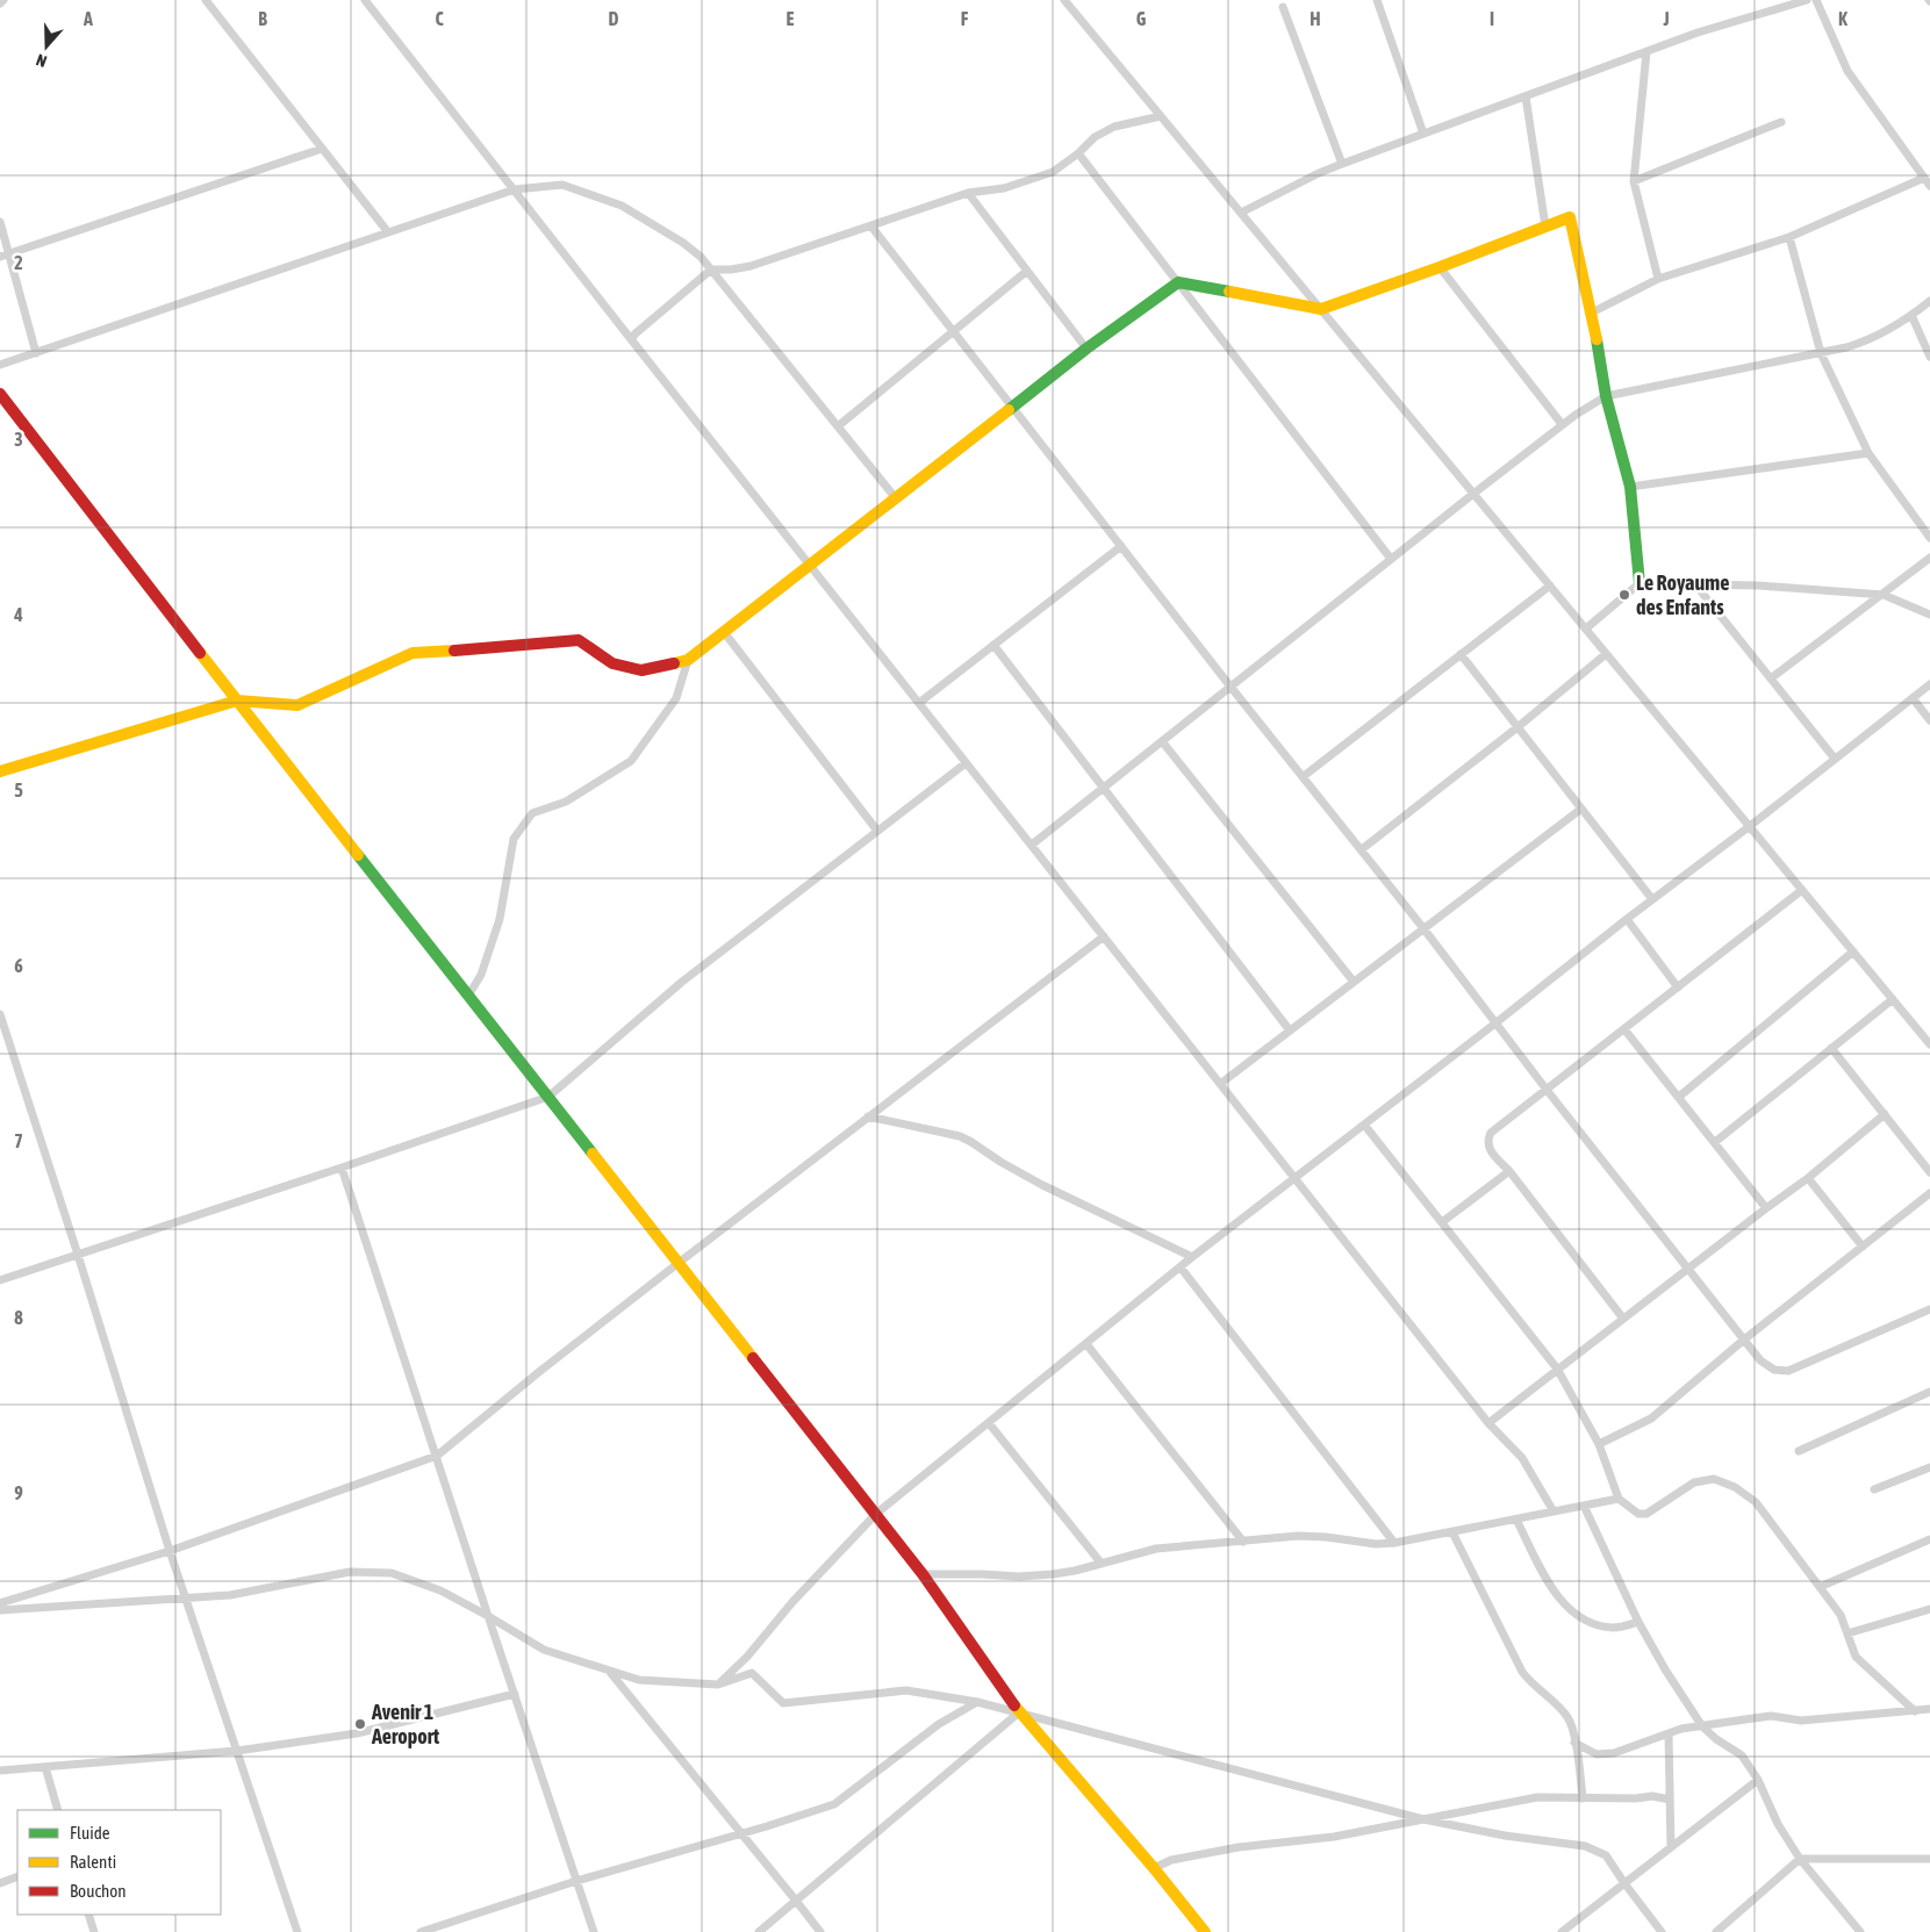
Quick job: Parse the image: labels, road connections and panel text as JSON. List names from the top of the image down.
{
  "places": ["Le Royaume des Enfants", "Avenir 1 Aeroport"],
  "legend": ["Fluide", "Ralenti", "Bouchon"],
  "north": "bottom",
  "grid": {
    "columns": [
      "A",
      "B",
      "C",
      "D",
      "E",
      "F",
      "G",
      "H",
      "I",
      "J",
      "K"
    ],
    "rows": [
      "2",
      "3",
      "4",
      "5",
      "6",
      "7",
      "8",
      "9"
    ]
  }
}
